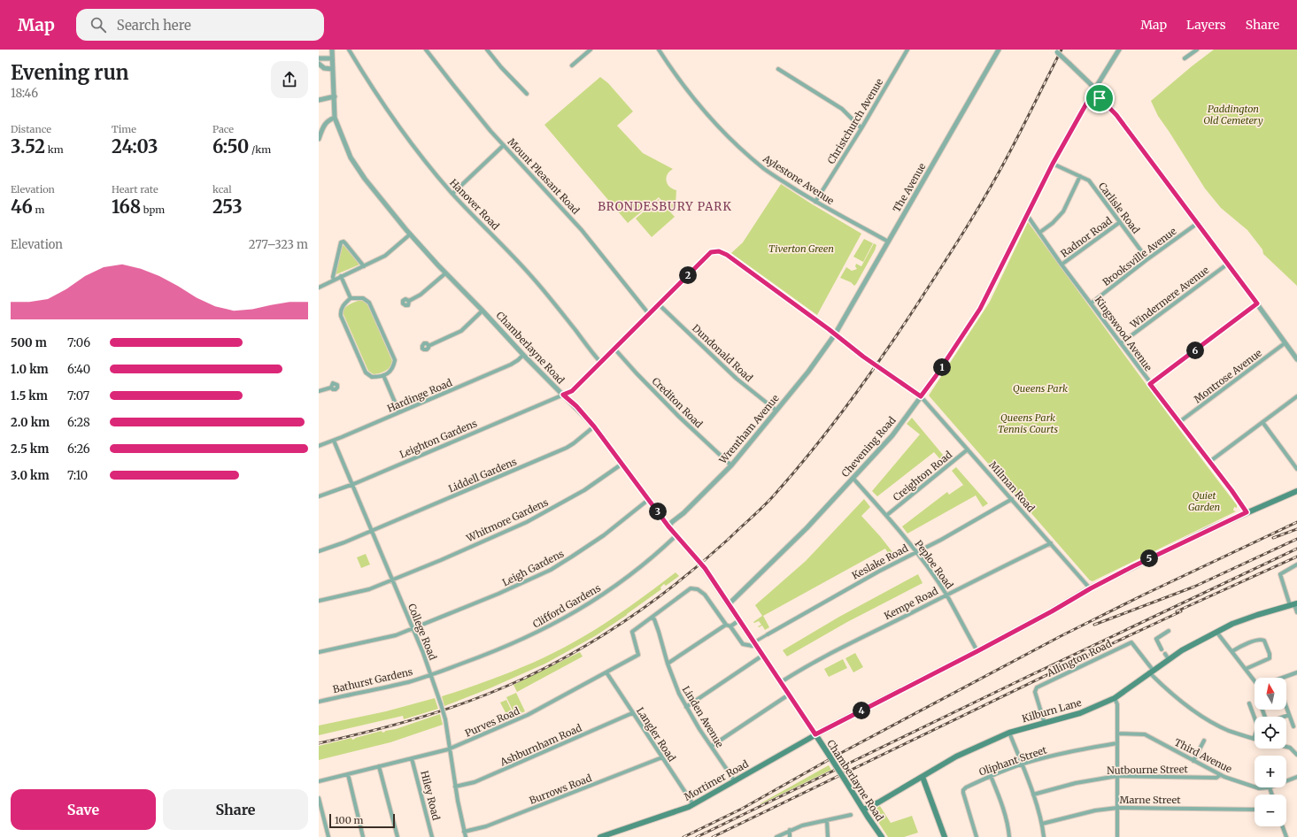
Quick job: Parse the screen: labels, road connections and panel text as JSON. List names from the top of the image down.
{
  "streets": {
    "main road": ["Chamberlayne Road", "Kilburn Lane", "Mortimer Road"],
    "street": [
      "Christchurch Avenue",
      "Mount Pleasant Road",
      "Aylestone Avenue",
      "The Avenue",
      "Hanover Road",
      "Carlisle Road",
      "Radnor Road",
      "Brooksville Avenue",
      "Windermere Avenue",
      "Kingswood Avenue",
      "Dundonald Road",
      "Montrose Avenue",
      "Hardinge Road",
      "Crediton Road",
      "Wrentham Avenue",
      "Leighton Gardens",
      "Chevening Road",
      "Liddell Gardens",
      "Creighton Road",
      "Milman Road",
      "Whitmore Gardens",
      "Keslake Road",
      "Peploe Road",
      "Leigh Gardens",
      "Kempe Road",
      "Clifford Gardens",
      "College Road",
      "Allington Road",
      "Bathurst Gardens",
      "Linden Avenue",
      "Purves Road",
      "Langler Road",
      "Ashburnham Road",
      "Third Avenue",
      "Oliphant Street",
      "Nutbourne Street",
      "Burrows Road",
      "Hiley Road",
      "Marne Street"
    ]
  },
  "crossings": [
    ["Christchurch Avenue", "Aylestone Avenue"],
    ["Mount Pleasant Road", "Leighton Gardens"],
    ["Aylestone Avenue", "The Avenue"],
    ["The Avenue", "Wrentham Avenue"],
    ["The Avenue", "Leighton Gardens"],
    ["Hanover Road", "Leighton Gardens"],
    ["Carlisle Road", "Radnor Road"],
    ["Carlisle Road", "Brooksville Avenue"],
    ["Carlisle Road", "Chevening Road"],
    ["Radnor Road", "Kingswood Avenue"],
    ["Brooksville Avenue", "Kingswood Avenue"],
    ["Windermere Avenue", "Kingswood Avenue"],
    ["Kingswood Avenue", "Montrose Avenue"],
    ["Kingswood Avenue", "Chevening Road"],
    ["Kingswood Avenue", "Mortimer Road"],
    ["Chamberlayne Road", "Hardinge Road"],
    ["Chamberlayne Road", "Wrentham Avenue"],
    ["Chamberlayne Road", "Leighton Gardens"],
    ["Chamberlayne Road", "Chevening Road"],
    ["Chamberlayne Road", "Liddell Gardens"],
    ["Chamberlayne Road", "Whitmore Gardens"],
    ["Chamberlayne Road", "Keslake Road"],
    ["Chamberlayne Road", "Leigh Gardens"],
    ["Chamberlayne Road", "Kempe Road"],
    ["Chamberlayne Road", "Clifford Gardens"],
    ["Chamberlayne Road", "Kilburn Lane"],
    ["Chamberlayne Road", "Mortimer Road"],
    ["Dundonald Road", "Wrentham Avenue"],
    ["Dundonald Road", "Leighton Gardens"],
    ["Hardinge Road", "College Road"],
    ["Crediton Road", "Wrentham Avenue"],
    ["Crediton Road", "Leighton Gardens"],
    ["Wrentham Avenue", "Leighton Gardens"],
    ["Leighton Gardens", "College Road"],
    ["Chevening Road", "Milman Road"],
    ["Chevening Road", "Peploe Road"],
    ["Liddell Gardens", "College Road"],
    ["Creighton Road", "Milman Road"],
    ["Creighton Road", "Peploe Road"],
    ["Milman Road", "Keslake Road"],
    ["Milman Road", "Kempe Road"],
    ["Milman Road", "Mortimer Road"],
    ["Whitmore Gardens", "College Road"],
    ["Keslake Road", "Peploe Road"],
    ["Peploe Road", "Kempe Road"],
    ["Peploe Road", "Mortimer Road"],
    ["Leigh Gardens", "College Road"],
    ["Clifford Gardens", "College Road"],
    ["Clifford Gardens", "Bathurst Gardens"],
    ["College Road", "Bathurst Gardens"],
    ["College Road", "Purves Road"],
    ["College Road", "Ashburnham Road"],
    ["College Road", "Burrows Road"],
    ["Allington Road", "Kilburn Lane"],
    ["Linden Avenue", "Purves Road"],
    ["Linden Avenue", "Mortimer Road"],
    ["Purves Road", "Langler Road"],
    ["Purves Road", "Hiley Road"],
    ["Langler Road", "Ashburnham Road"],
    ["Langler Road", "Mortimer Road"],
    ["Langler Road", "Burrows Road"],
    ["Third Avenue", "Nutbourne Street"]
  ],
  "districts": ["BRONDESBURY PARK"],
  "parks": [
    "Paddington Old Cemetery",
    "Tiverton Green",
    "Queens Park",
    "Queens Park Tennis Courts",
    "Quiet Garden"
  ],
  "scale_bar": "100 m",
  "north": "top",
  "page": {
    "header": "Map",
    "search": "Search here",
    "nav": ["Map", "Layers", "Share"],
    "heading": ["Evening run", "18:46"],
    "stats": [
      ["Distance", "3.52 km"],
      ["Time", "24:03"],
      ["Pace", "6:50 /km"],
      ["Elevation", "46 m"],
      ["Heart rate", "168 bpm"],
      ["kcal", "253"]
    ],
    "chart": ["Elevation", "277–323 m"],
    "pins": [
      "2",
      "6",
      "1",
      "3",
      "5",
      "4"
    ],
    "list": [
      {
        "name": "500 m",
        "note": "7:06"
      },
      {
        "name": "1.0 km",
        "note": "6:40"
      },
      {
        "name": "1.5 km",
        "note": "7:07"
      },
      {
        "name": "2.0 km",
        "note": "6:28"
      },
      {
        "name": "2.5 km",
        "note": "6:26"
      },
      {
        "name": "3.0 km",
        "note": "7:10"
      }
    ],
    "map_buttons": ["+", "−"],
    "buttons": ["Save", "Share"],
    "scale": "100 m"
  }
}
